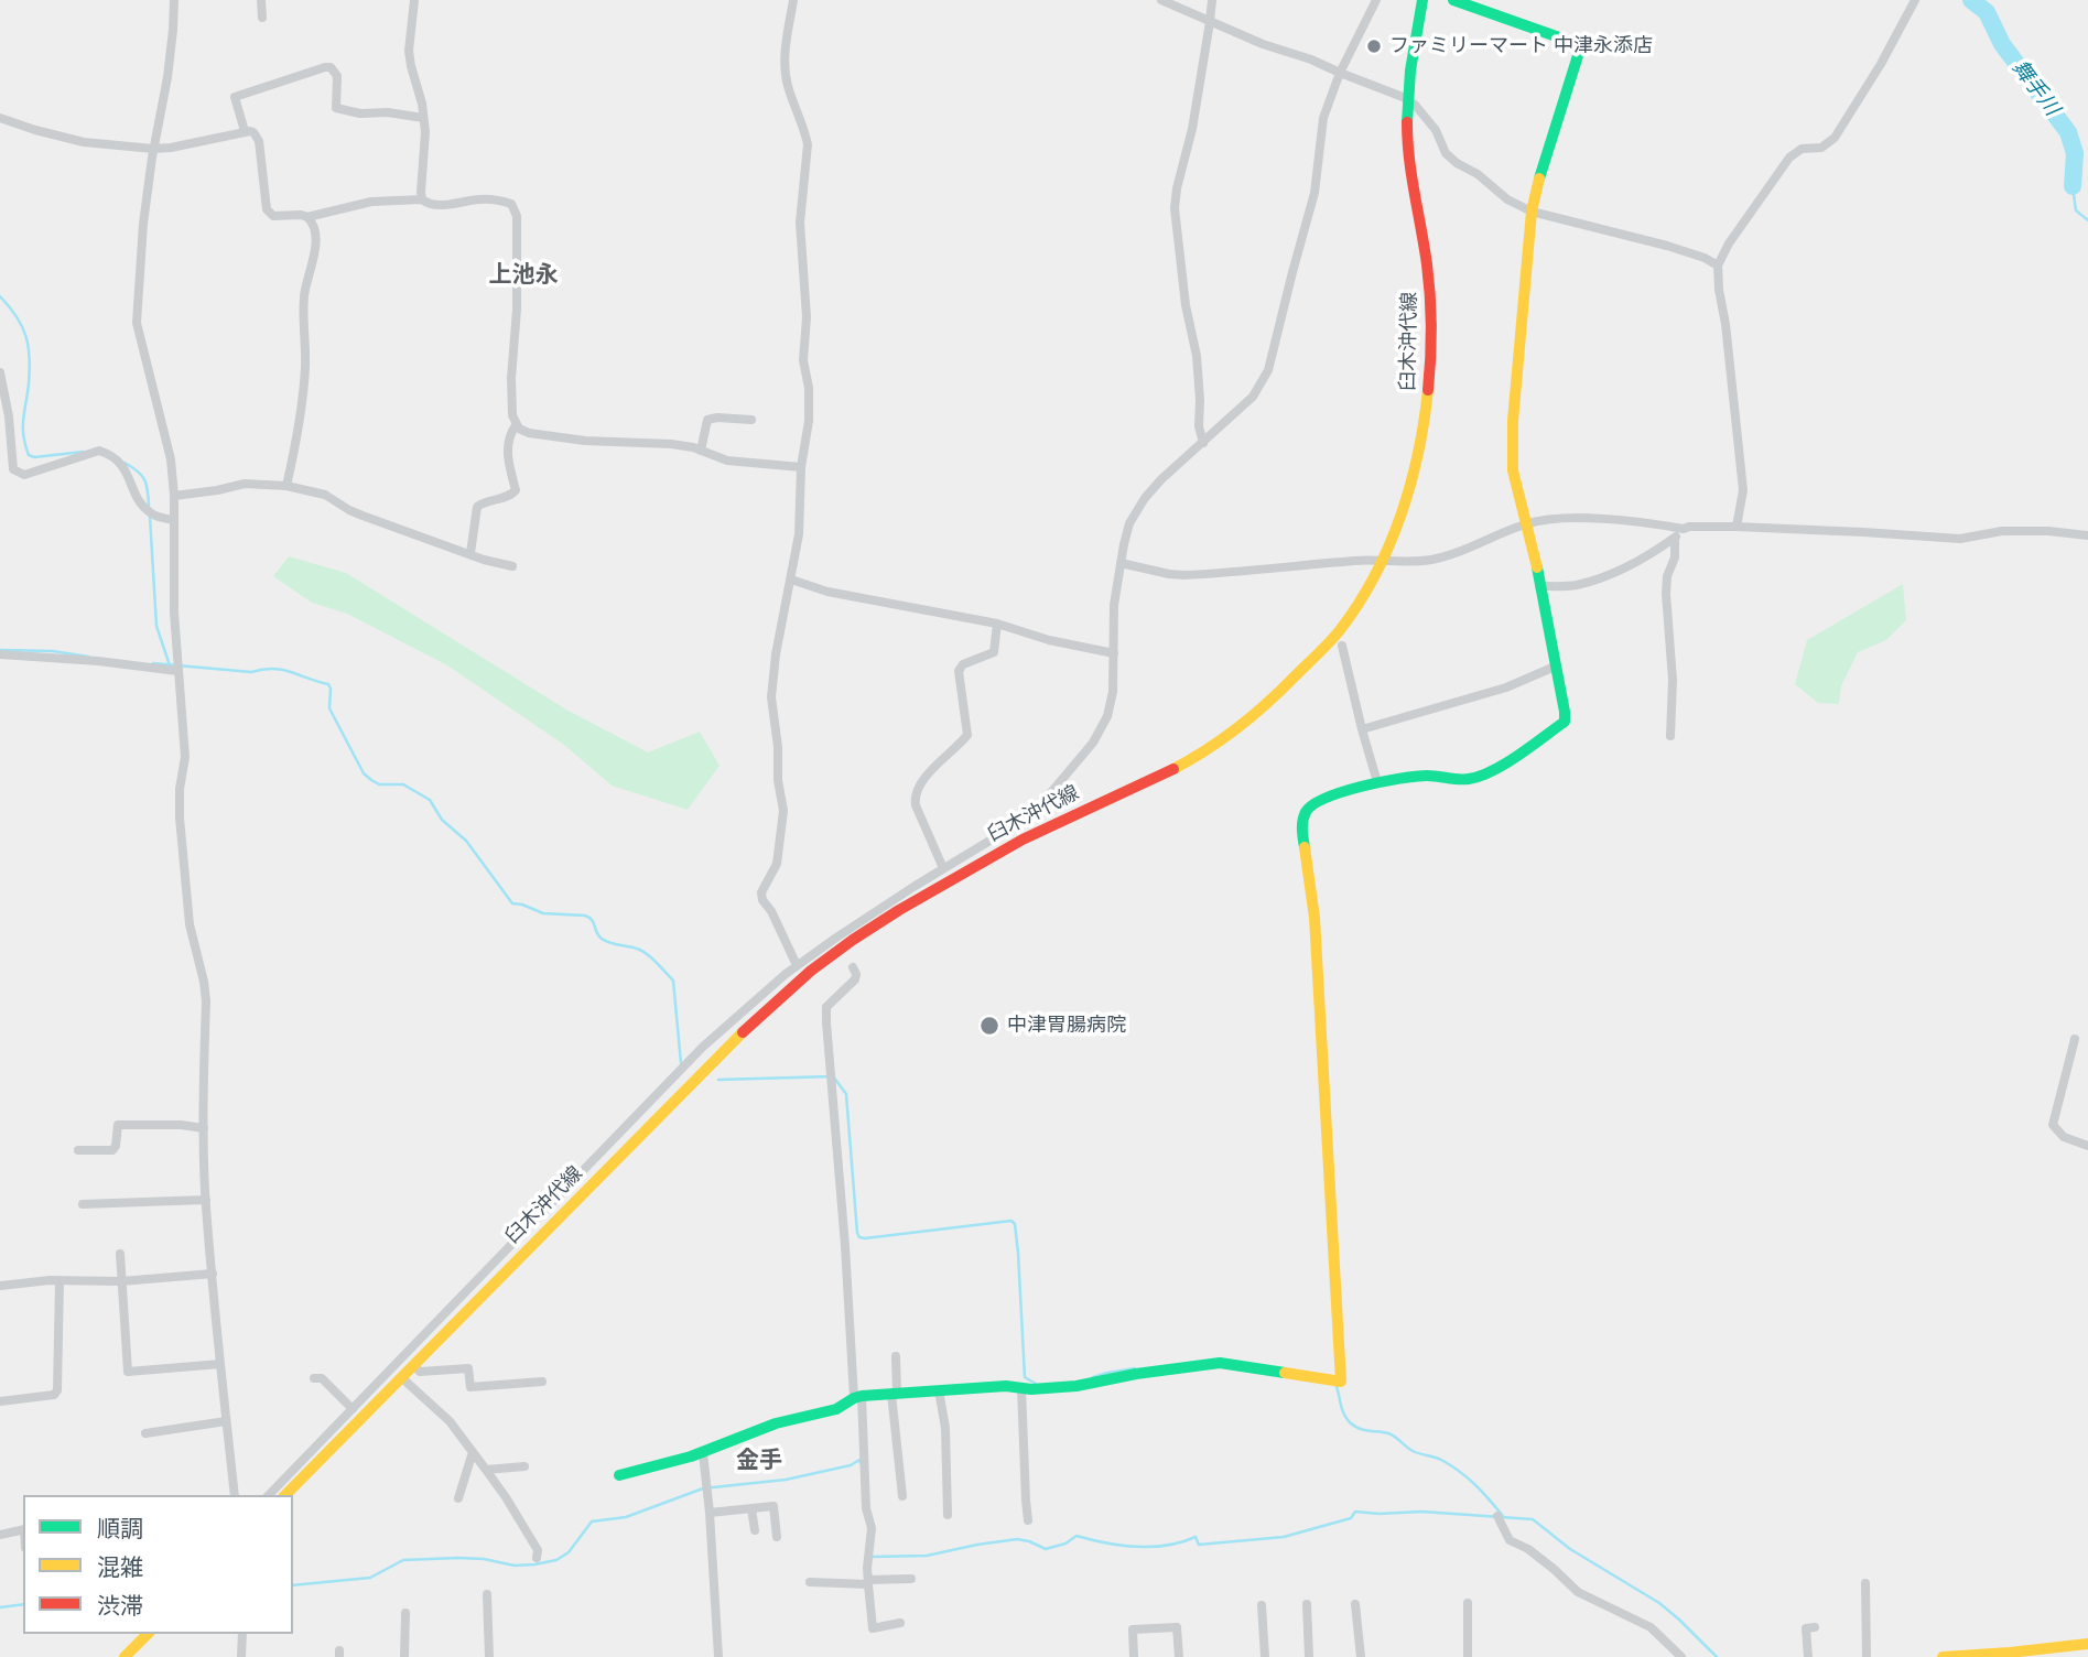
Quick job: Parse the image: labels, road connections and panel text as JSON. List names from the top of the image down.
{
  "streets": {
    "street": ["臼木沖代線"]
  },
  "districts": ["上池永", "金手"],
  "water": ["舞手川"],
  "places": ["ファミリーマート 中津永添店", "中津胃腸病院"],
  "legend": ["順調", "混雑", "渋滞"]
}
